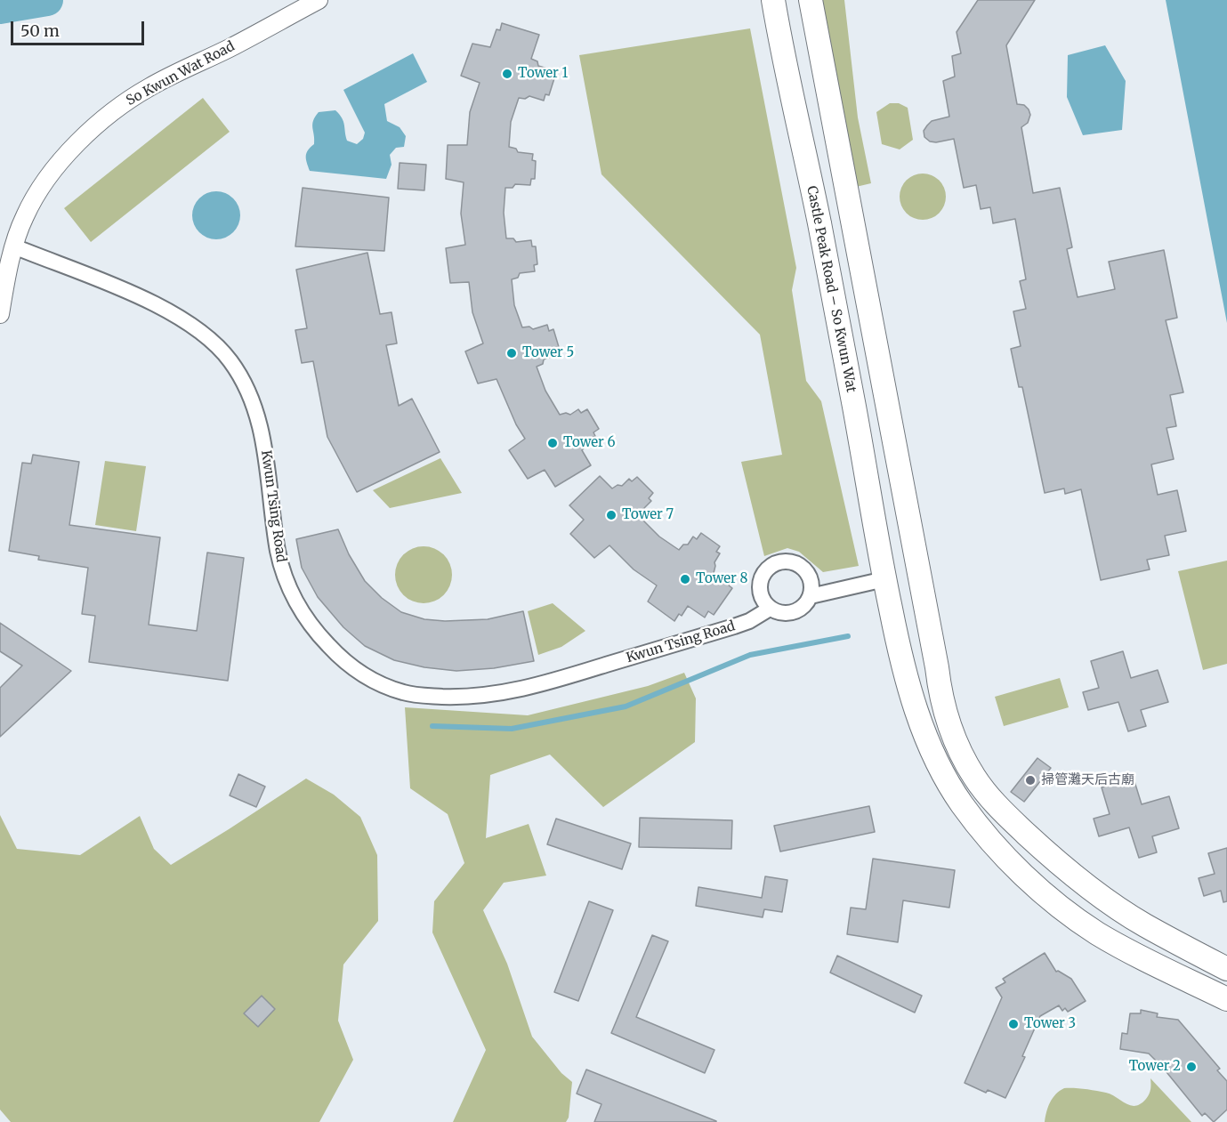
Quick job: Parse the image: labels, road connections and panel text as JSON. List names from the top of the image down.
{
  "streets": {
    "main road": ["Castle Peak Road – So Kwun Wat"],
    "street": ["So Kwun Wat Road", "Kwun Tsing Road"]
  },
  "crossings": [
    ["So Kwun Wat Road", "Kwun Tsing Road"]
  ],
  "places": [
    "Tower 1",
    "Tower 5",
    "Tower 6",
    "Tower 7",
    "Tower 8",
    "掃管灘天后古廟",
    "Tower 3",
    "Tower 2"
  ],
  "scale_bar": "50 m"
}
